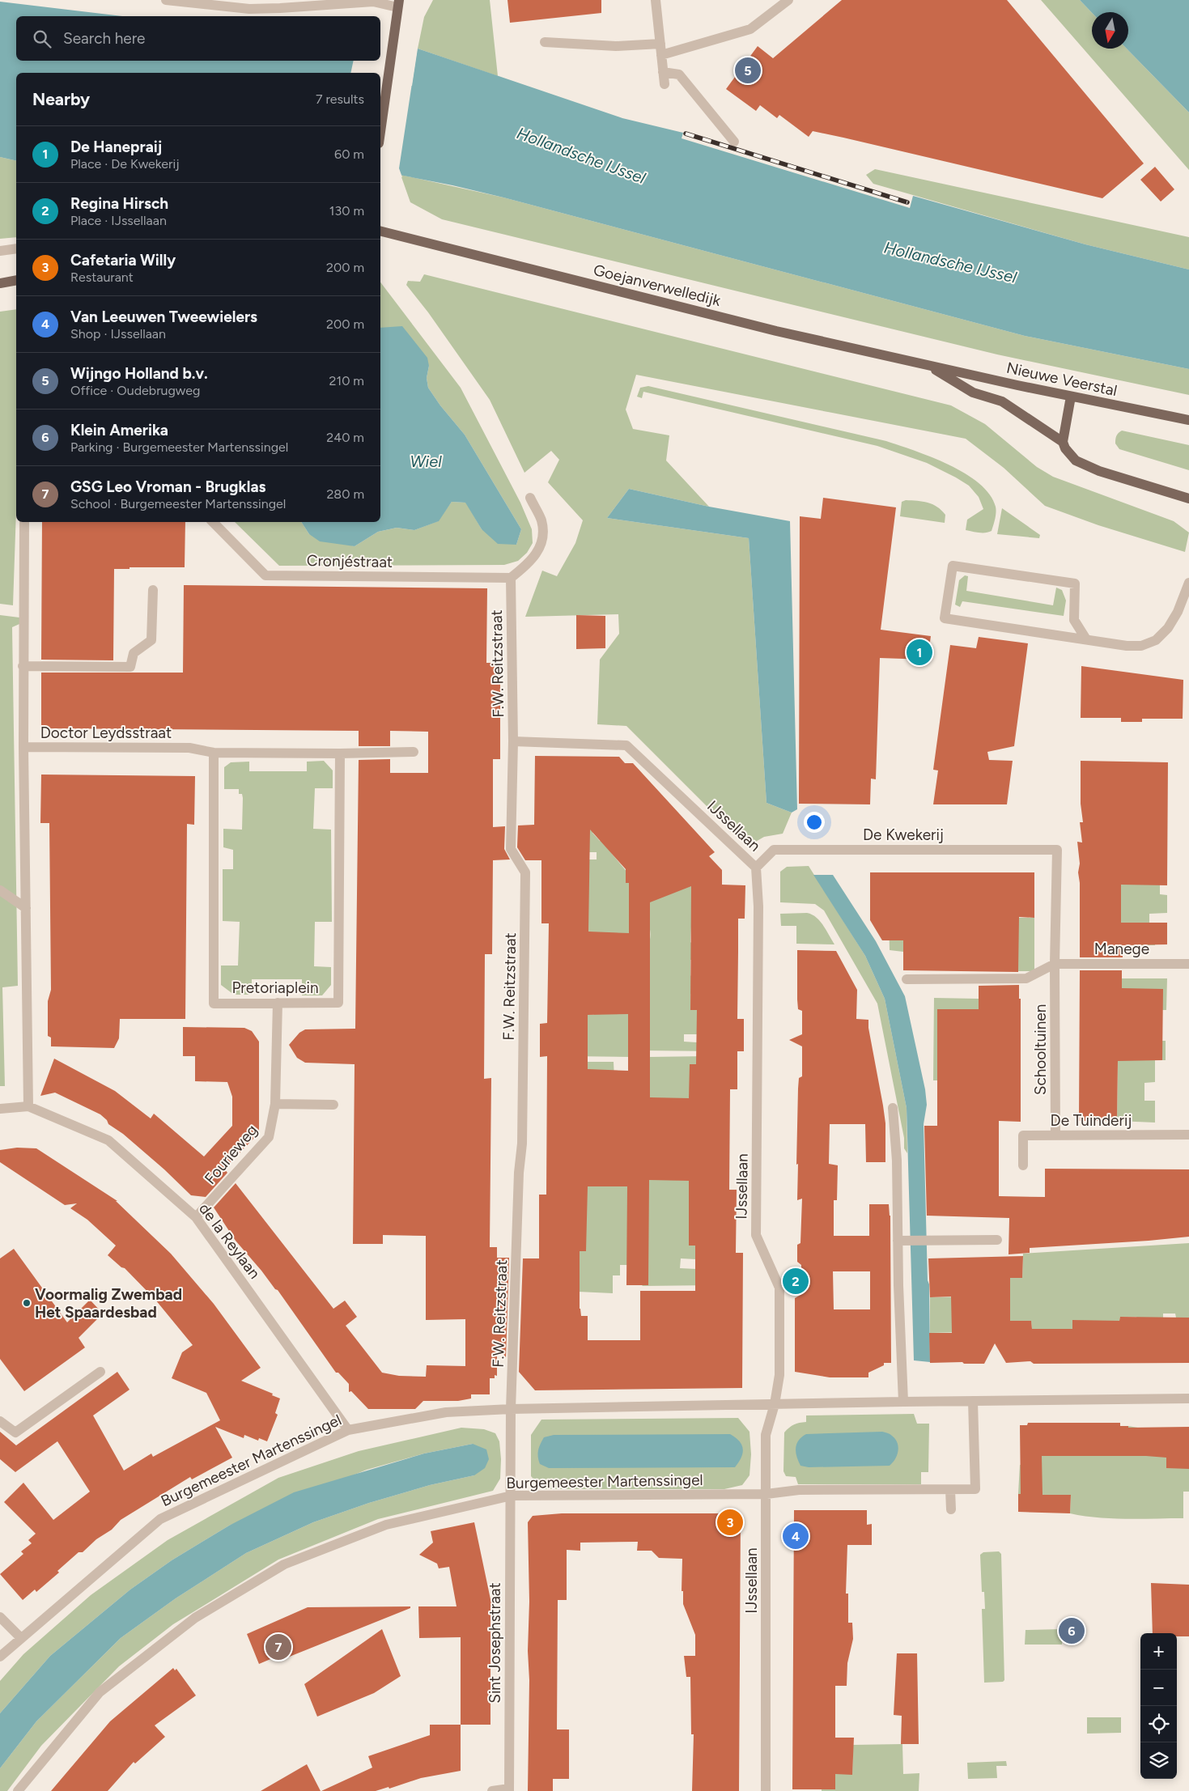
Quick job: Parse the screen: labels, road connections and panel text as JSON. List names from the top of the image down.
{
  "streets": {
    "main road": ["Goejanverwelledijk", "Nieuwe Veerstal"],
    "street": [
      "Cronjéstraat",
      "F.W. Reitzstraat",
      "Doctor Leydsstraat",
      "IJssellaan",
      "De Kwekerij",
      "Manege",
      "Pretoriaplein",
      "Schooltuinen",
      "De Tuinderij",
      "Fourieweg",
      "de la Reylaan",
      "Burgemeester Martenssingel",
      "Sint Josephstraat"
    ]
  },
  "crossings": [
    ["Goejanverwelledijk", "Nieuwe Veerstal"],
    ["Cronjéstraat", "F.W. Reitzstraat"],
    ["F.W. Reitzstraat", "IJssellaan"],
    ["F.W. Reitzstraat", "Burgemeester Martenssingel"],
    ["F.W. Reitzstraat", "Sint Josephstraat"],
    ["Doctor Leydsstraat", "Pretoriaplein"],
    ["IJssellaan", "De Kwekerij"],
    ["IJssellaan", "Burgemeester Martenssingel"],
    ["De Kwekerij", "Schooltuinen"],
    ["Manege", "Schooltuinen"],
    ["Pretoriaplein", "Fourieweg"],
    ["Schooltuinen", "De Tuinderij"],
    ["Fourieweg", "de la Reylaan"],
    ["de la Reylaan", "Burgemeester Martenssingel"],
    ["Burgemeester Martenssingel", "Sint Josephstraat"]
  ],
  "water": ["Hollandsche IJssel", "Wiel"],
  "places": ["Voormalig Zwembad Het Spaardesbad"],
  "north": "bottom",
  "page": {
    "search": "Search here",
    "pins": [
      "5",
      "1",
      "2",
      "3",
      "4",
      "6",
      "7"
    ],
    "heading": ["Nearby", "7 results"],
    "list": [
      {
        "mark": "1",
        "name": "De Hanepraij",
        "note": "Place · De Kwekerij",
        "value": "60 m"
      },
      {
        "mark": "2",
        "name": "Regina Hirsch",
        "note": "Place · IJssellaan",
        "value": "130 m"
      },
      {
        "mark": "3",
        "name": "Cafetaria Willy",
        "note": "Restaurant",
        "value": "200 m"
      },
      {
        "mark": "4",
        "name": "Van Leeuwen Tweewielers",
        "note": "Shop · IJssellaan",
        "value": "200 m"
      },
      {
        "mark": "5",
        "name": "Wijngo Holland b.v.",
        "note": "Office · Oudebrugweg",
        "value": "210 m"
      },
      {
        "mark": "6",
        "name": "Klein Amerika",
        "note": "Parking · Burgemeester Martenssingel",
        "value": "240 m"
      },
      {
        "mark": "7",
        "name": "GSG Leo Vroman - Brugklas",
        "note": "School · Burgemeester Martenssingel",
        "value": "280 m"
      }
    ],
    "map_buttons": ["+", "−"]
  }
}
